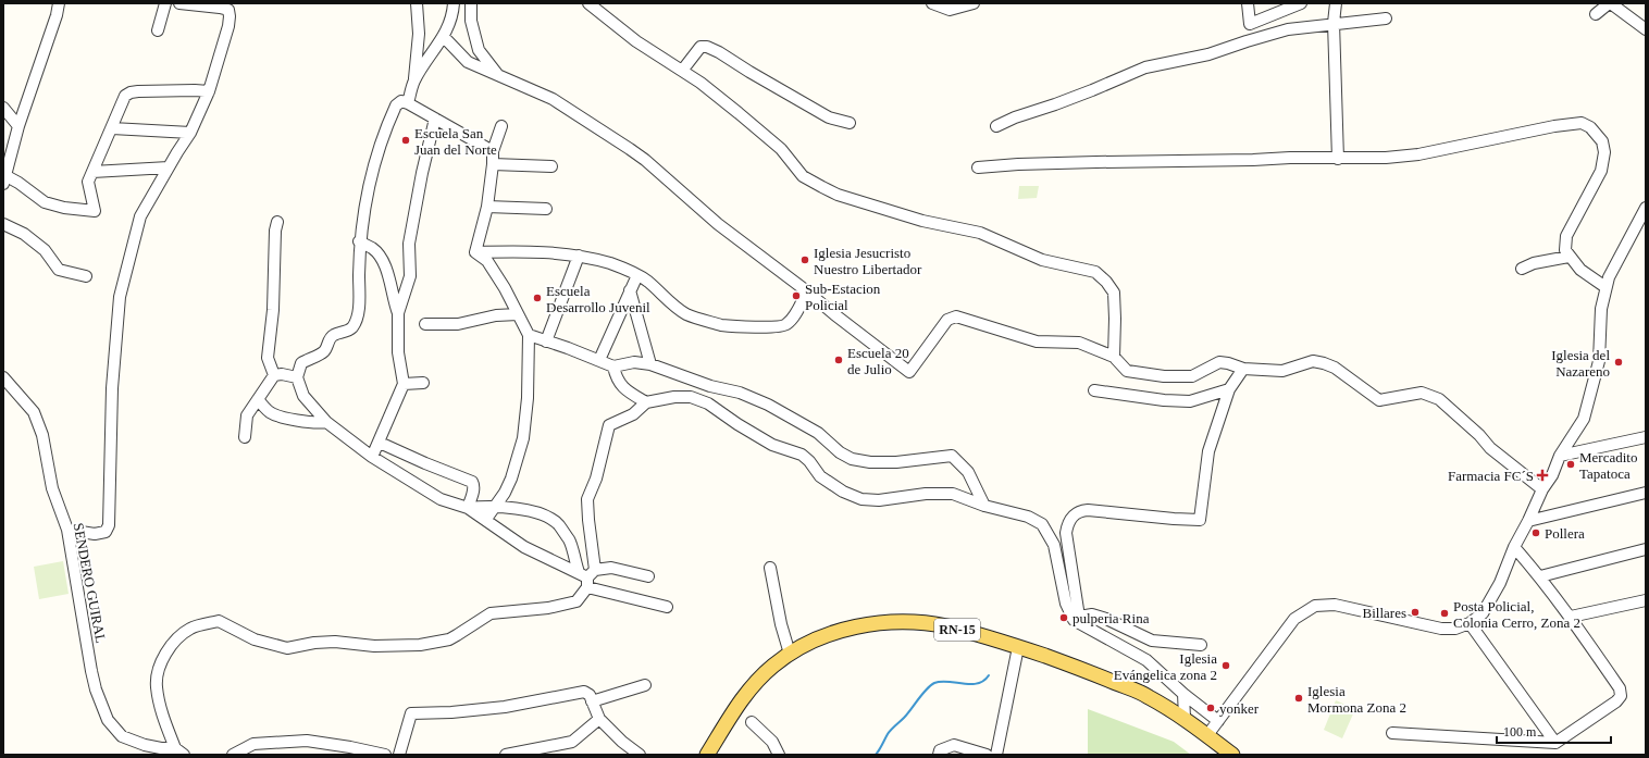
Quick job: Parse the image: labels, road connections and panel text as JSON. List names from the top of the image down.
{
  "streets": {
    "main road": ["RN-15"],
    "street": ["SENDERO GUIRAL"]
  },
  "places": {
    "other": [
      "Escuela San Juan del Norte",
      "Iglesia Jesucristo Nuestro Libertador",
      "Sub-Estacion Policial",
      "Escuela Desarrollo Juvenil",
      "Escuela 20 de Julio",
      "Iglesia del Nazareno",
      "Mercadito Tapatoca",
      "Pollera",
      "Billares",
      "Posta Policial, Colonia Cerro, Zona 2",
      "pulperia Rina",
      "Iglesia Evángelica zona 2",
      "Iglesia Mormona Zona 2",
      "yonker"
    ],
    "health": ["Farmacia FC´S"]
  },
  "scale_bar": "100 m"
}
